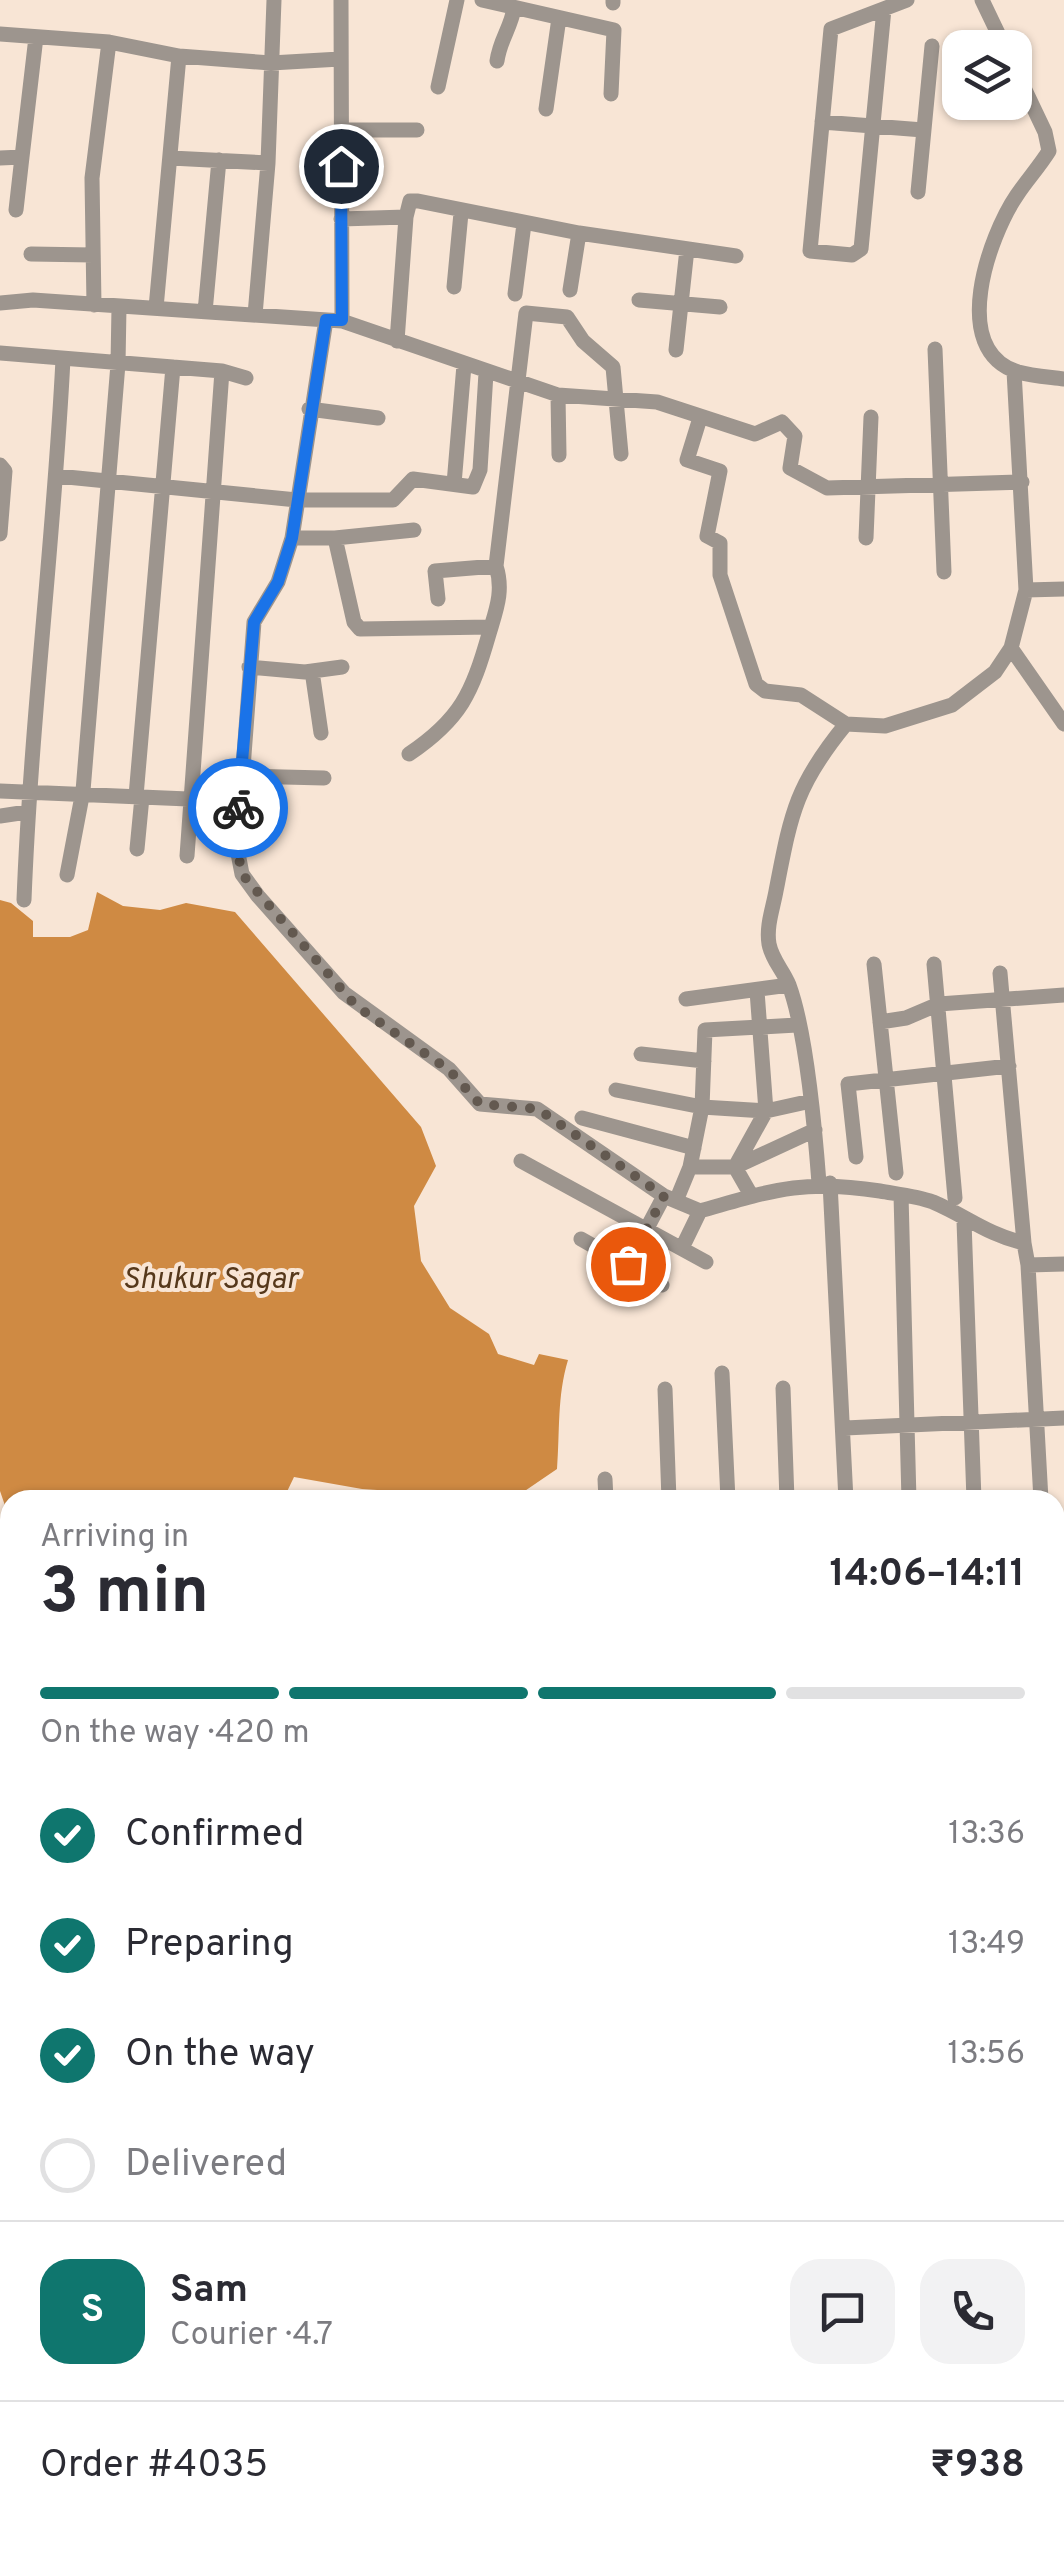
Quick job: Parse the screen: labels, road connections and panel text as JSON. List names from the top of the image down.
{
  "water": ["Shukur Sagar"],
  "page": {
    "heading": ["3 min", "Arriving in", "14:06–14:11"],
    "panel": [
      "Sam",
      "Courier · 4.7",
      "Order #4035",
      "₹938"
    ],
    "bar": "On the way · 420 m",
    "list": [
      ["Confirmed", "13:36"],
      ["Preparing", "13:49"],
      ["On the way", "13:56"],
      "Delivered"
    ],
    "round": "S"
  }
}
